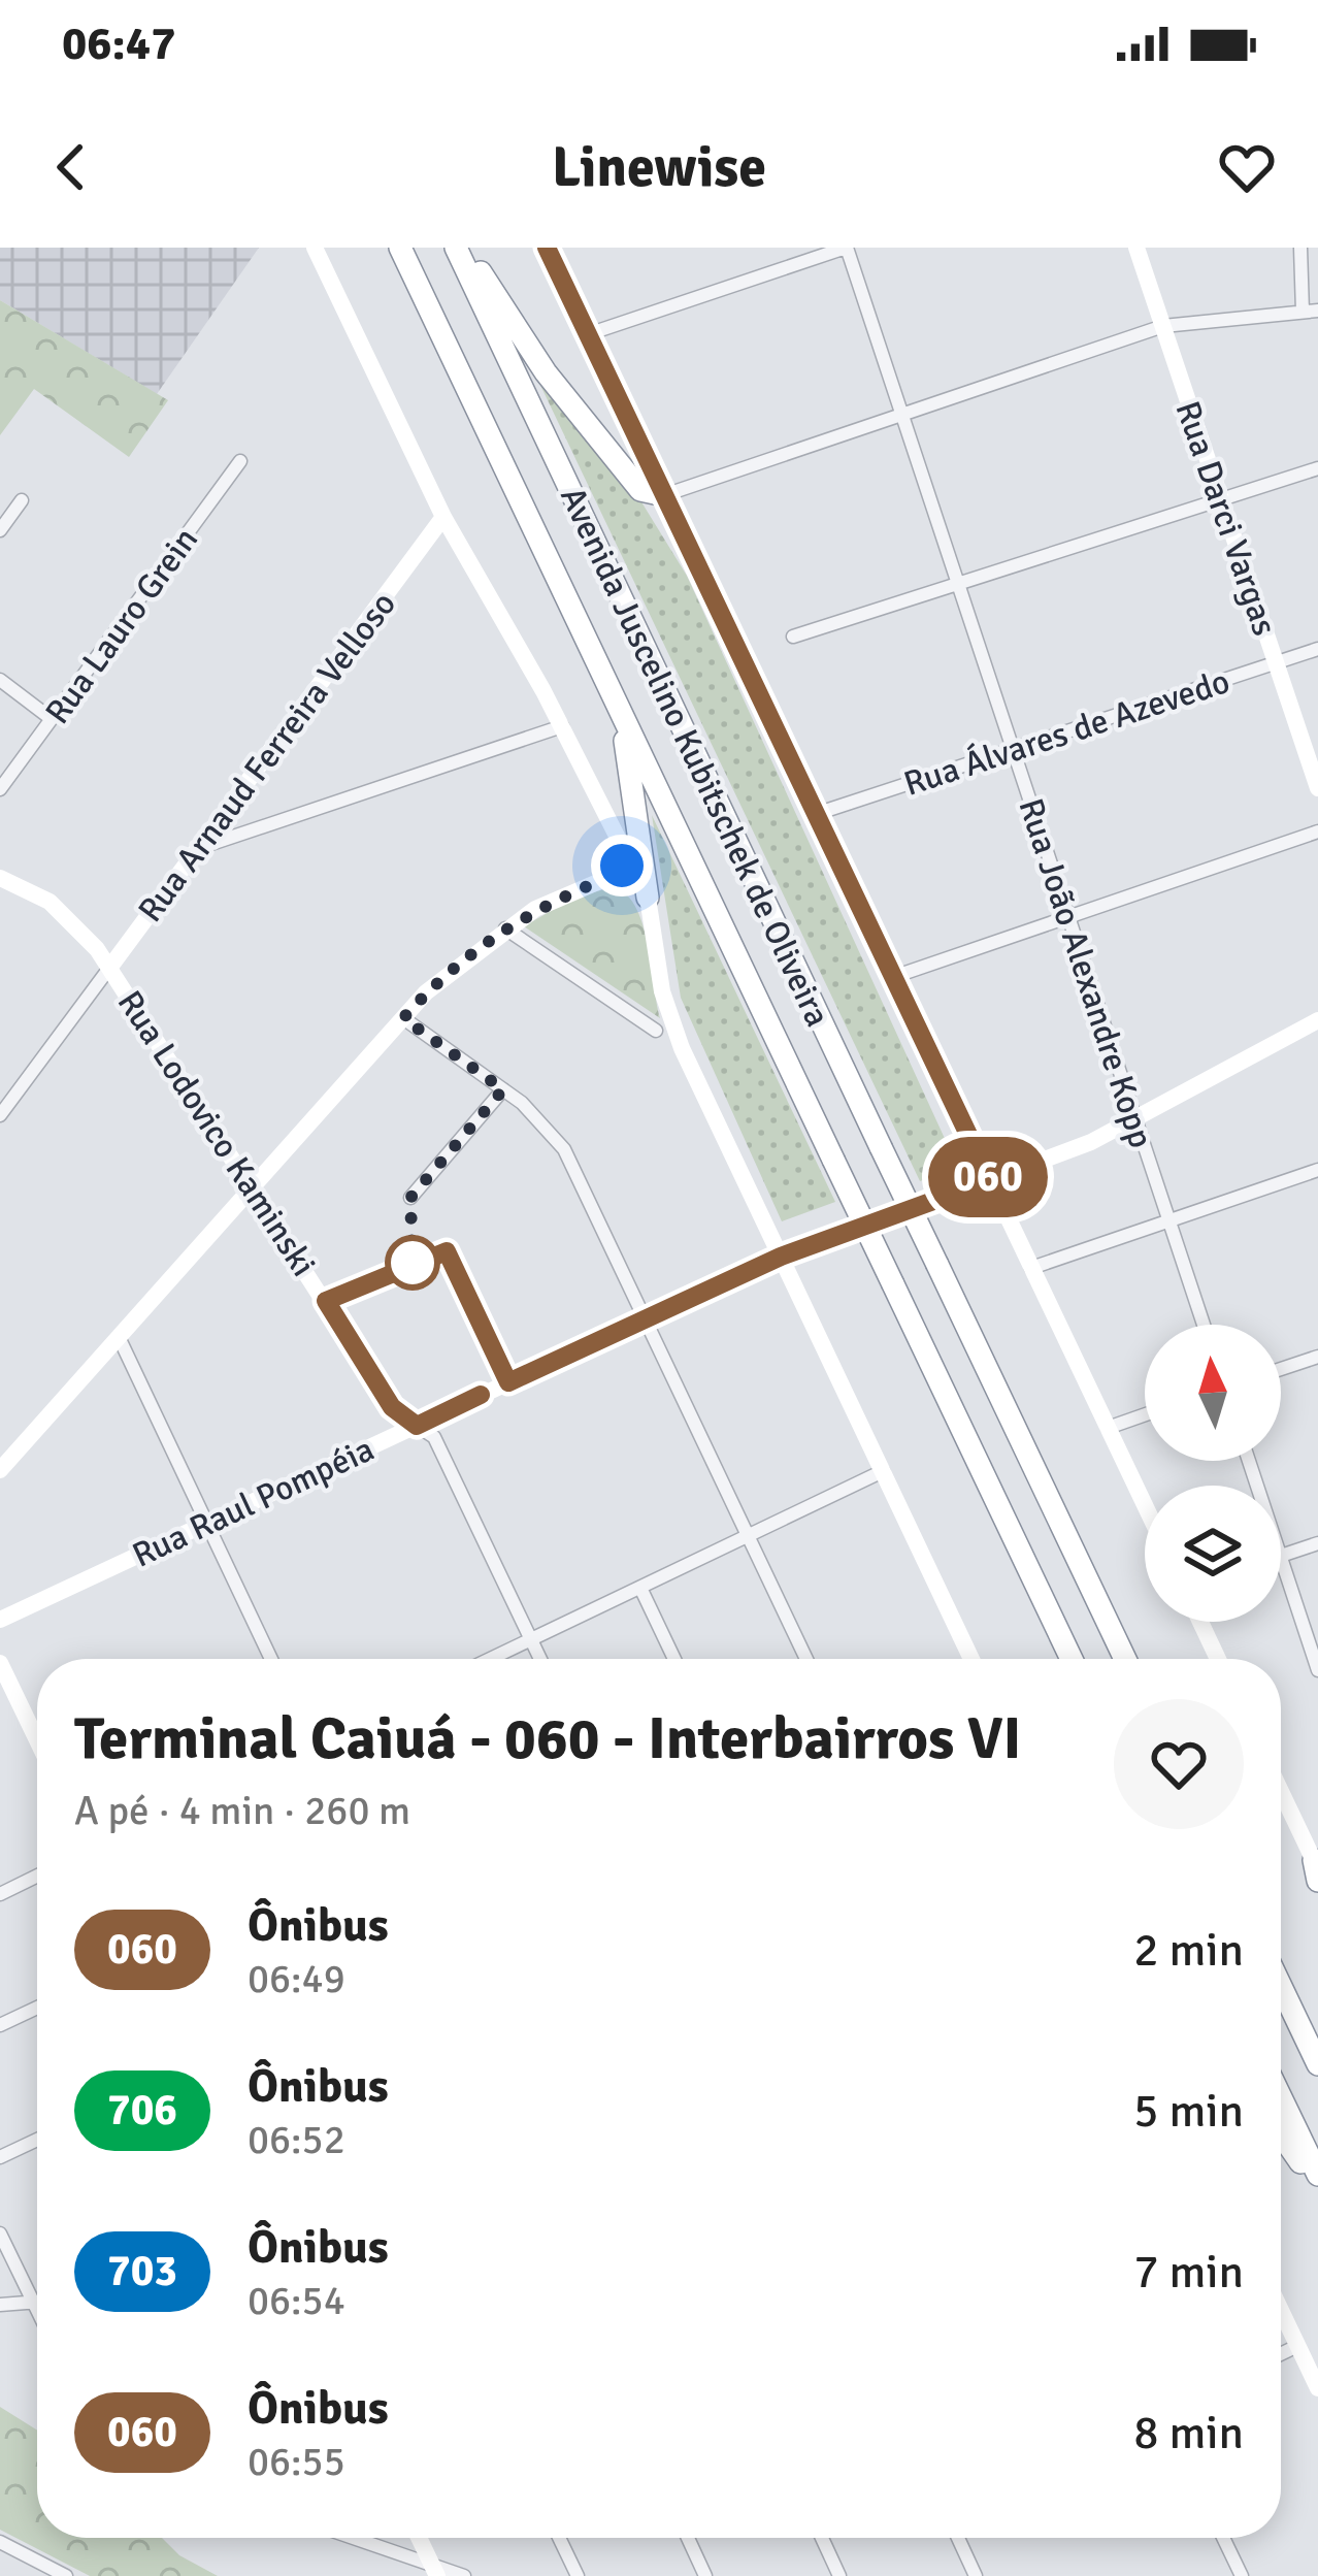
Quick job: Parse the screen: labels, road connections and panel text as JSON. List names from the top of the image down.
{
  "streets": {
    "highway": ["Avenida Juscelino Kubitschek de Oliveira"],
    "main road": [
      "Rua Darci Vargas",
      "Rua Arnaud Ferreira Velloso",
      "Rua Lodovico Kaminski",
      "Rua Raul Pompéia"
    ],
    "street": ["Rua Lauro Grein", "Rua Álvares de Azevedo", "Rua João Alexandre Kopp"]
  },
  "crossings": [
    ["Rua Darci Vargas", "Rua Álvares de Azevedo"],
    ["Rua Álvares de Azevedo", "Rua João Alexandre Kopp"],
    ["Rua Arnaud Ferreira Velloso", "Rua Lodovico Kaminski"],
    ["Rua João Alexandre Kopp", "Rua Raul Pompéia"],
    ["Rua Lodovico Kaminski", "Rua Raul Pompéia"]
  ],
  "lines": ["bus line 060"],
  "north": "top",
  "page": {
    "status": "06:47",
    "header": "Linewise",
    "on_map": "060",
    "heading": ["Terminal Caiuá - 060 - Interbairros VI", "A pé · 4 min · 260 m"],
    "list": [
      {
        "mark": "060",
        "name": "Ônibus",
        "note": "06:49",
        "value": "2 min"
      },
      {
        "mark": "706",
        "name": "Ônibus",
        "note": "06:52",
        "value": "5 min"
      },
      {
        "mark": "703",
        "name": "Ônibus",
        "note": "06:54",
        "value": "7 min"
      },
      {
        "mark": "060",
        "name": "Ônibus",
        "note": "06:55",
        "value": "8 min"
      }
    ]
  }
}
